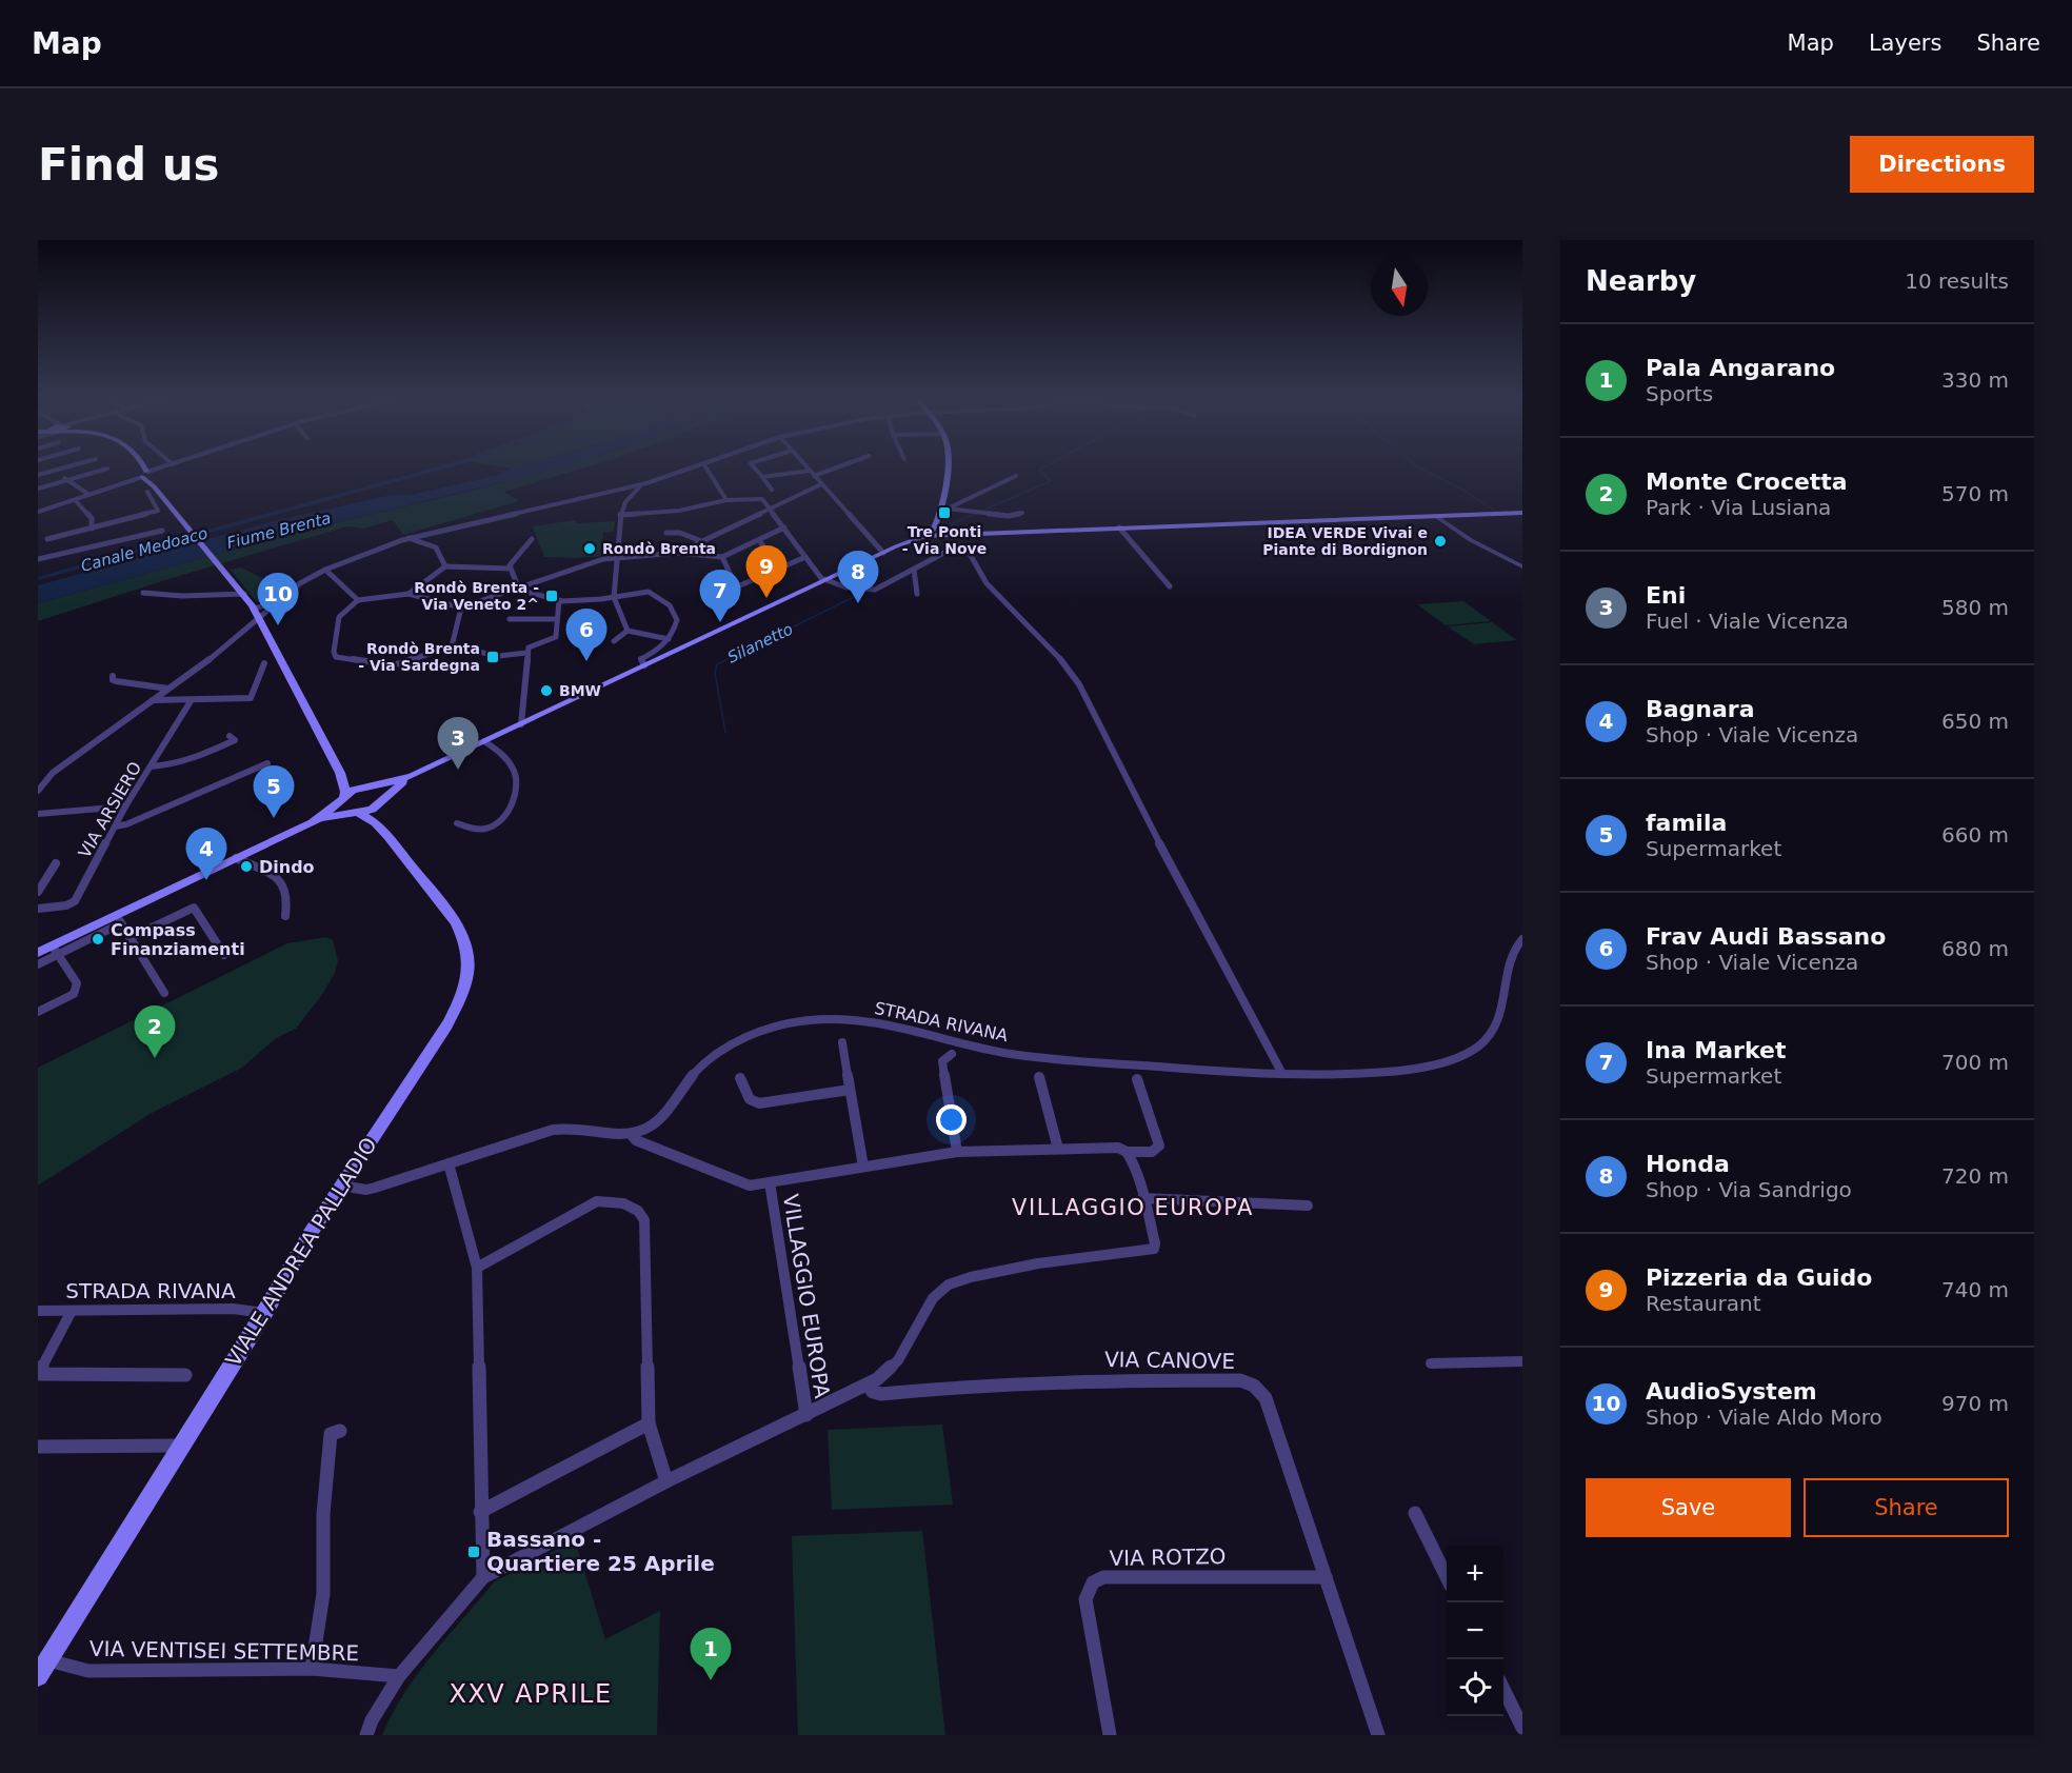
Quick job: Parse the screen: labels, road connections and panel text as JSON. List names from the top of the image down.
{
  "streets": {
    "main road": ["VIALE ANDREA PALLADIO"],
    "street": [
      "VIA ARSIERO",
      "STRADA RIVANA",
      "VILLAGGIO EUROPA",
      "VIA CANOVE",
      "VIA ROTZO",
      "VIA VENTISEI SETTEMBRE"
    ]
  },
  "crossings": [
    ["STRADA RIVANA", "VIALE ANDREA PALLADIO"],
    ["STRADA RIVANA", "VILLAGGIO EUROPA"],
    ["VIALE ANDREA PALLADIO", "VIA VENTISEI SETTEMBRE"],
    ["VIA CANOVE", "VIA ROTZO"]
  ],
  "districts": ["VILLAGGIO EUROPA", "XXV APRILE"],
  "water": ["Fiume Brenta", "Canale Medoaco", "Silanetto"],
  "places": {
    "transit": [
      "Tre Ponti - Via Nove",
      "Rondò Brenta - Via Veneto 2^",
      "Rondò Brenta - Via Sardegna",
      "Bassano - Quartiere 25 Aprile"
    ],
    "other": [
      "IDEA VERDE Vivai e Piante di Bordignon",
      "Rondò Brenta",
      "BMW",
      "Dindo",
      "Compass Finanziamenti"
    ]
  },
  "north": "bottom",
  "page": {
    "header": "Map",
    "nav": ["Map", "Layers", "Share"],
    "buttons": [
      "Directions",
      ["Save", "Share"]
    ],
    "title": "Find us",
    "heading": ["Nearby", "10 results"],
    "list": [
      {
        "mark": "1",
        "name": "Pala Angarano",
        "note": "Sports",
        "value": "330 m"
      },
      {
        "mark": "2",
        "name": "Monte Crocetta",
        "note": "Park · Via Lusiana",
        "value": "570 m"
      },
      {
        "mark": "3",
        "name": "Eni",
        "note": "Fuel · Viale Vicenza",
        "value": "580 m"
      },
      {
        "mark": "4",
        "name": "Bagnara",
        "note": "Shop · Viale Vicenza",
        "value": "650 m"
      },
      {
        "mark": "5",
        "name": "famila",
        "note": "Supermarket",
        "value": "660 m"
      },
      {
        "mark": "6",
        "name": "Frav Audi Bassano",
        "note": "Shop · Viale Vicenza",
        "value": "680 m"
      },
      {
        "mark": "7",
        "name": "Ina Market",
        "note": "Supermarket",
        "value": "700 m"
      },
      {
        "mark": "8",
        "name": "Honda",
        "note": "Shop · Via Sandrigo",
        "value": "720 m"
      },
      {
        "mark": "9",
        "name": "Pizzeria da Guido",
        "note": "Restaurant",
        "value": "740 m"
      },
      {
        "mark": "10",
        "name": "AudioSystem",
        "note": "Shop · Viale Aldo Moro",
        "value": "970 m"
      }
    ],
    "pins": [
      "9",
      "8",
      "7",
      "10",
      "6",
      "3",
      "5",
      "4",
      "2",
      "1"
    ],
    "map_buttons": ["+", "−"]
  }
}
